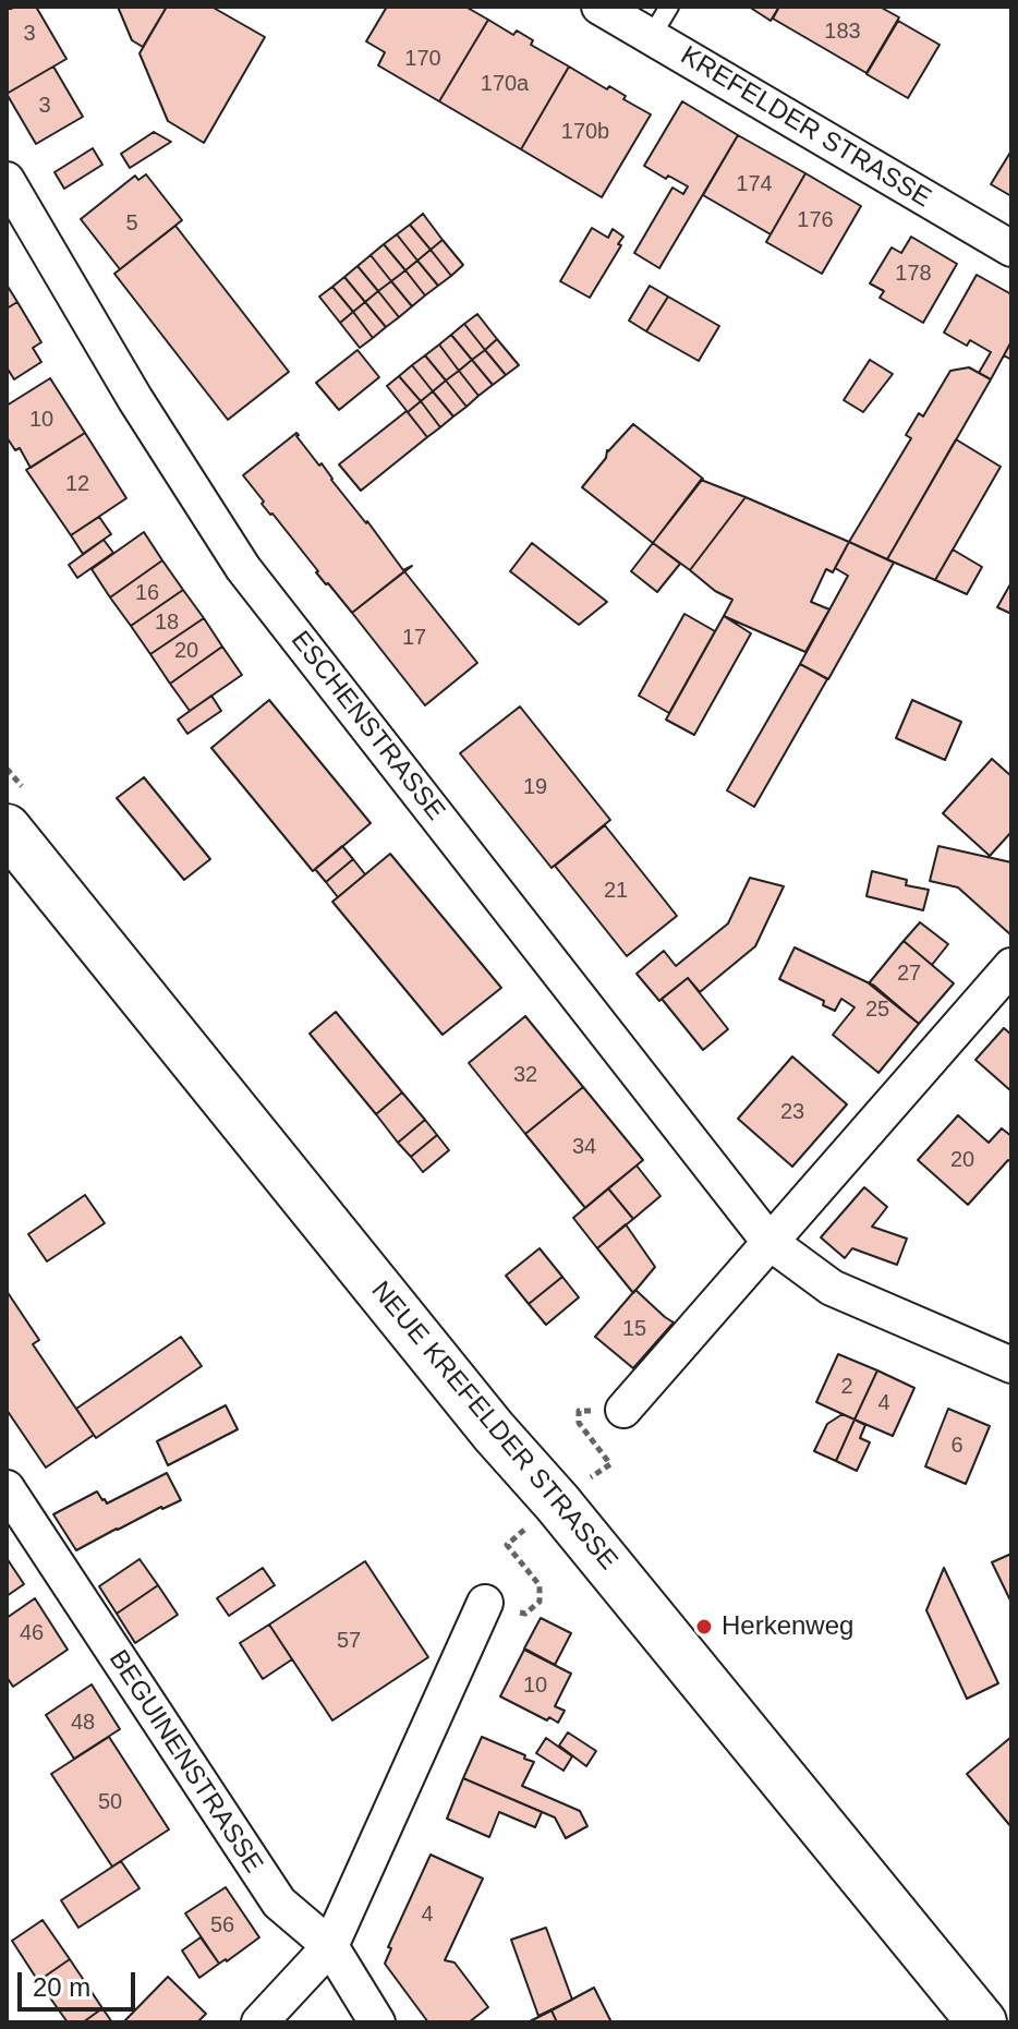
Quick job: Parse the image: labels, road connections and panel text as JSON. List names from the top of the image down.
{
  "streets": {
    "main road": ["NEUE KREFELDER STRASSE"],
    "street": ["KREFELDER STRASSE", "ESCHENSTRASSE", "BEGUINENSTRASSE"]
  },
  "places": ["Herkenweg"],
  "house_numbers": [
    "183",
    "3",
    "170",
    "170a",
    "3",
    "170b",
    "174",
    "176",
    "5",
    "178",
    "10",
    "12",
    "16",
    "18",
    "17",
    "20",
    "19",
    "21",
    "27",
    "25",
    "32",
    "23",
    "34",
    "20",
    "15",
    "2",
    "4",
    "6",
    "46",
    "57",
    "10",
    "48",
    "50",
    "4",
    "56"
  ],
  "scale_bar": "20 m"
}
